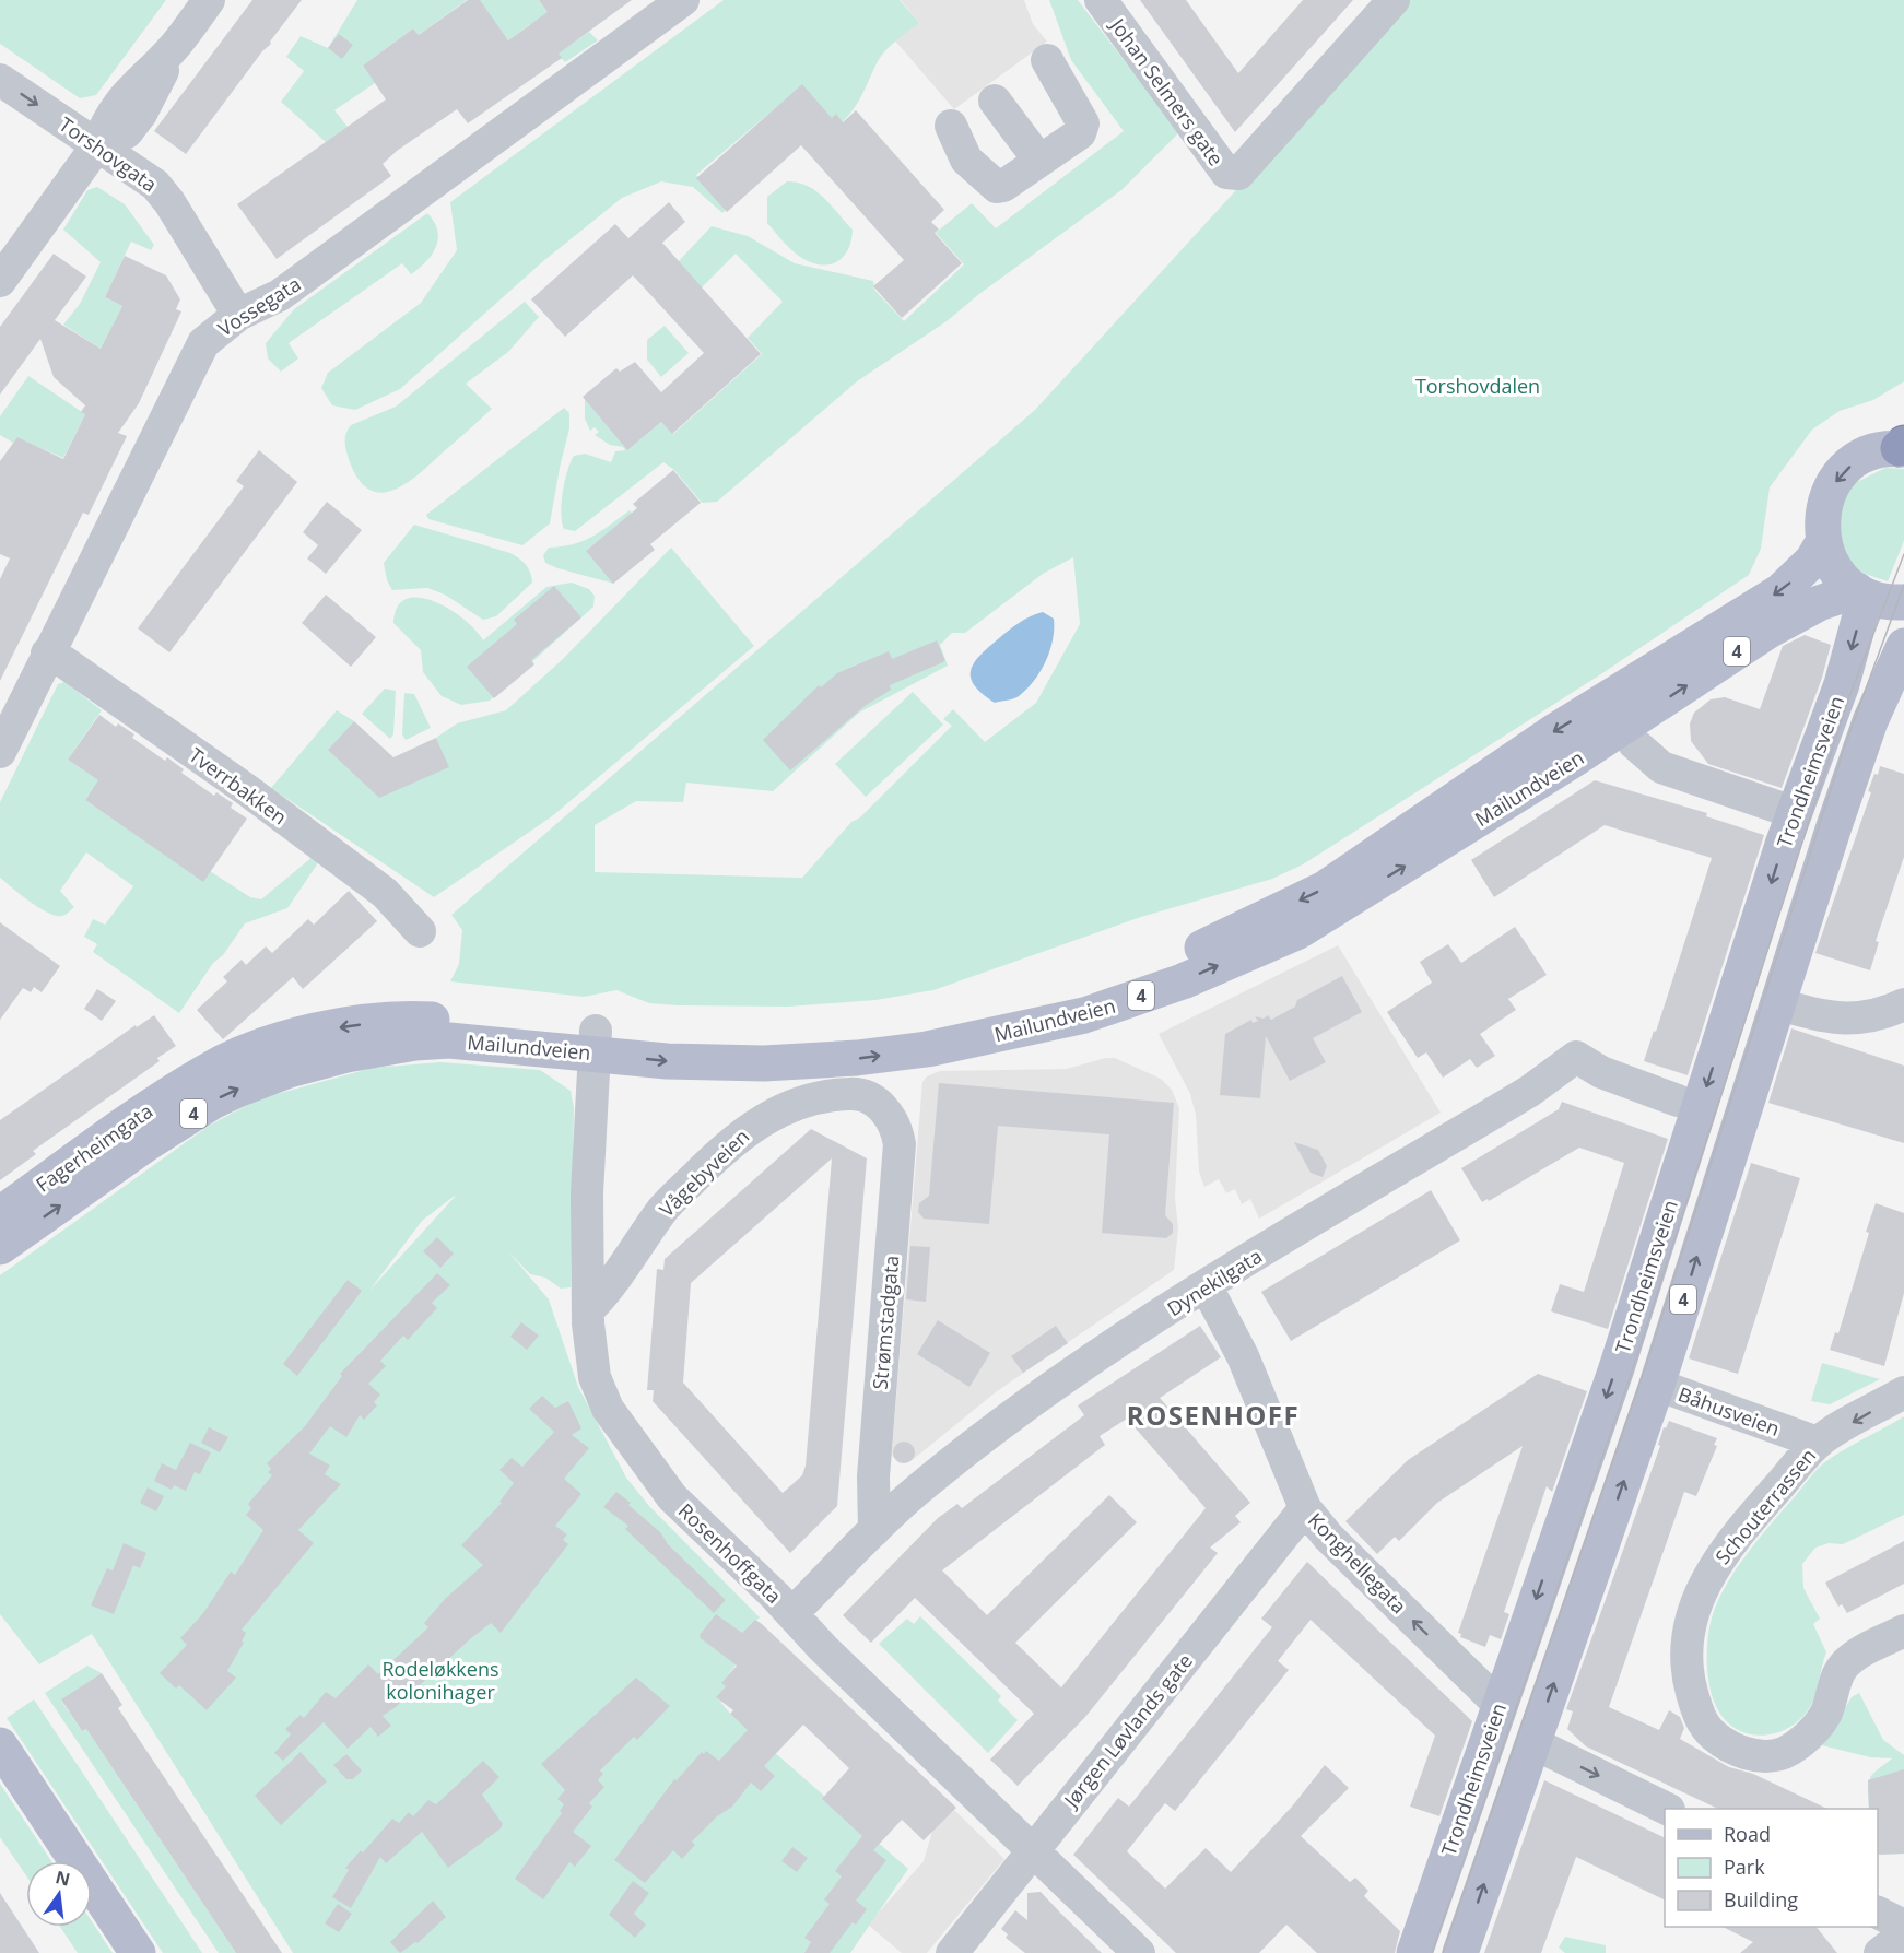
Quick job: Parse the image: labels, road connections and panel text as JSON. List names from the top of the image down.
{
  "streets": {
    "main road": [
      "4",
      "Trondheimsveien",
      "Mailundveien",
      "Fagerheimgata"
    ],
    "street": [
      "Johan Selmers gate",
      "Torshovgata",
      "Vossegata",
      "Tverrbakken",
      "Vågebyveien",
      "Dynekilgata",
      "Strømstadgata",
      "Båhusveien",
      "Schouterrassen",
      "Rosenhoffgata",
      "Konghellegata",
      "Jørgen Løvlands gate"
    ]
  },
  "crossings": [
    ["Torshovgata", "Vossegata"],
    ["Vossegata", "Tverrbakken"],
    ["4", "Mailundveien"],
    ["4", "Fagerheimgata"],
    ["Trondheimsveien", "Mailundveien"],
    ["Trondheimsveien", "Båhusveien"],
    ["Trondheimsveien", "Konghellegata"],
    ["Mailundveien", "Fagerheimgata"],
    ["Mailundveien", "Rosenhoffgata"],
    ["Vågebyveien", "Strømstadgata"],
    ["Vågebyveien", "Rosenhoffgata"],
    ["Dynekilgata", "Strømstadgata"],
    ["Dynekilgata", "Rosenhoffgata"],
    ["Dynekilgata", "Konghellegata"],
    ["Båhusveien", "Schouterrassen"],
    ["Rosenhoffgata", "Jørgen Løvlands gate"],
    ["Konghellegata", "Jørgen Løvlands gate"]
  ],
  "one_way": ["Konghellegata"],
  "districts": ["ROSENHOFF"],
  "parks": ["Torshovdalen", "Rodeløkkens kolonihager"],
  "legend": ["Road", "Park", "Building"],
  "north": "top"
}
